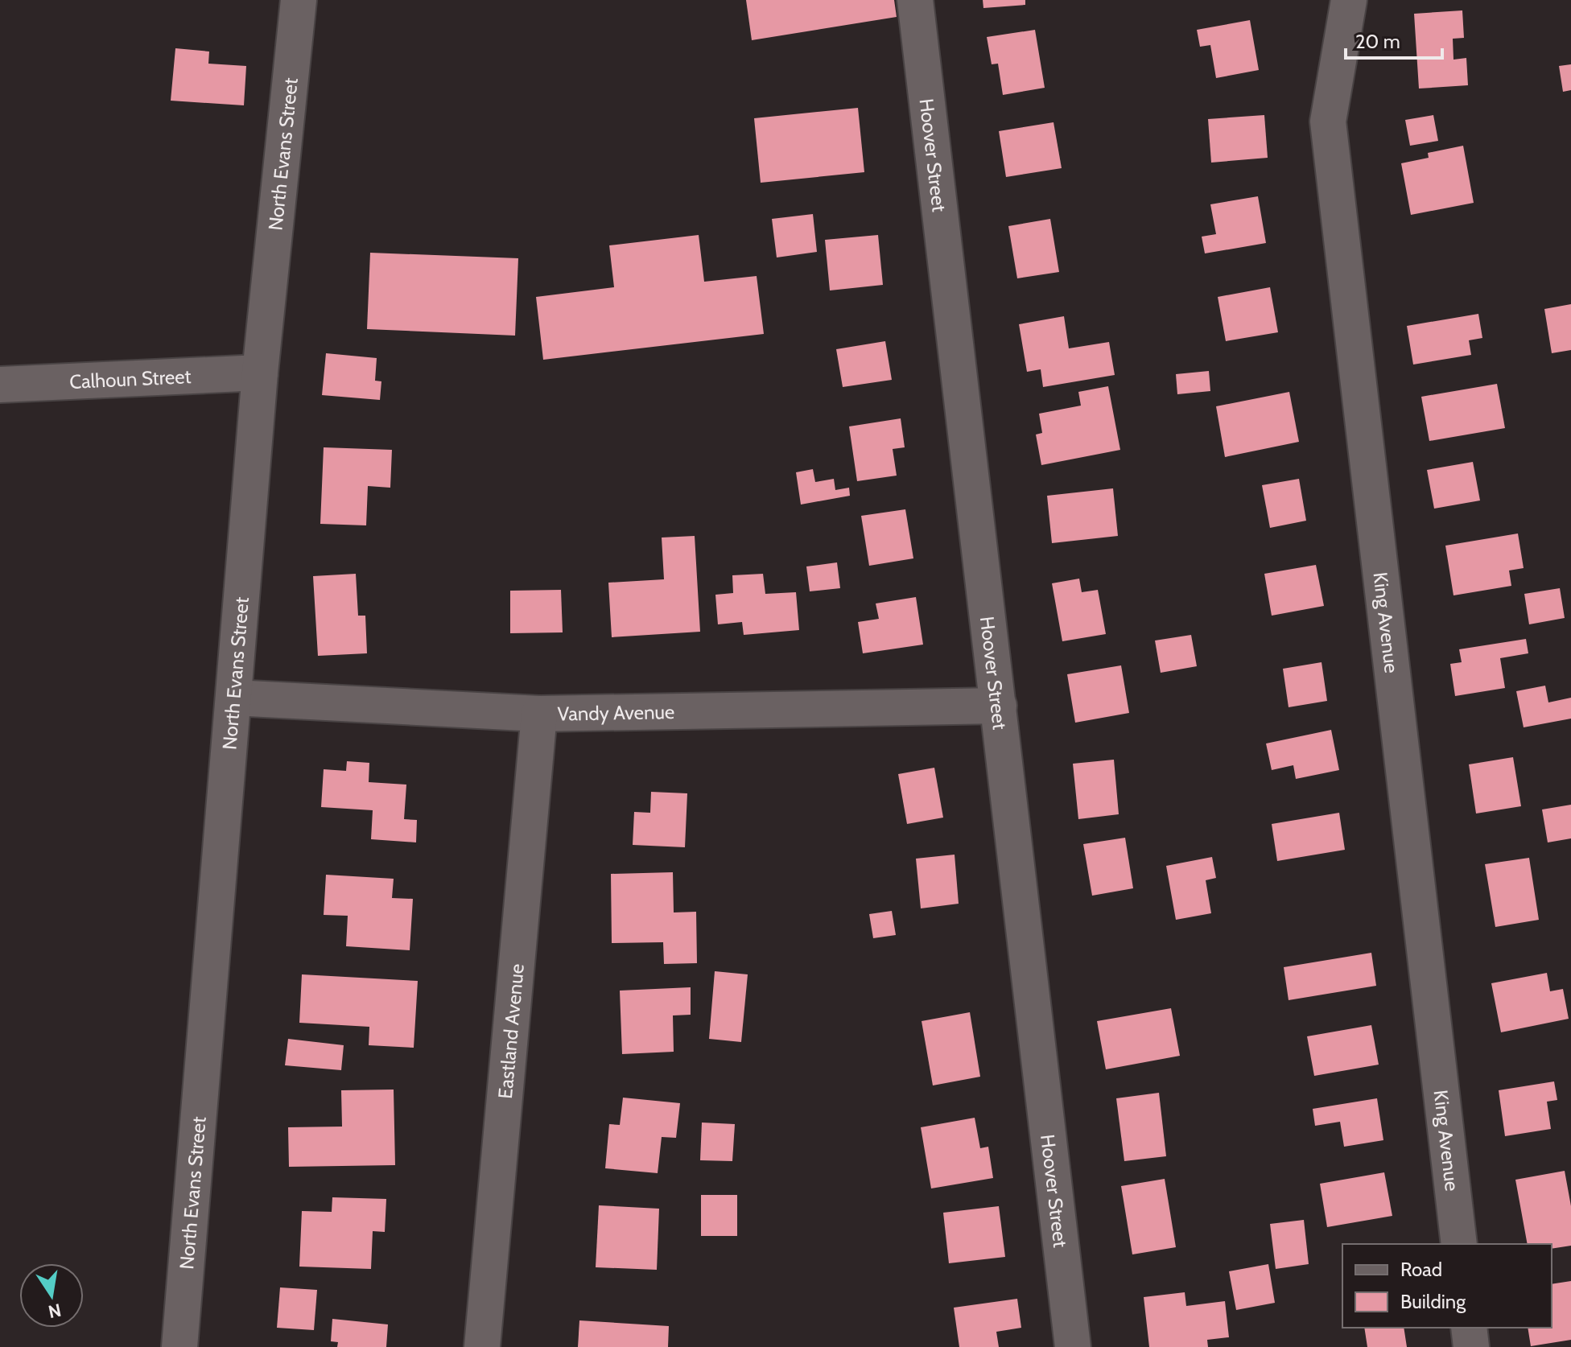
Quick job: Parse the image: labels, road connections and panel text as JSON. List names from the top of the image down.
{
  "streets": {
    "street": [
      "North Evans Street",
      "Hoover Street",
      "Calhoun Street",
      "King Avenue",
      "Vandy Avenue",
      "Eastland Avenue"
    ]
  },
  "crossings": [
    ["North Evans Street", "Calhoun Street"],
    ["North Evans Street", "Vandy Avenue"],
    ["Hoover Street", "Vandy Avenue"],
    ["Vandy Avenue", "Eastland Avenue"]
  ],
  "legend": ["Road", "Building"],
  "scale_bar": "20 m",
  "north": "bottom"
}
